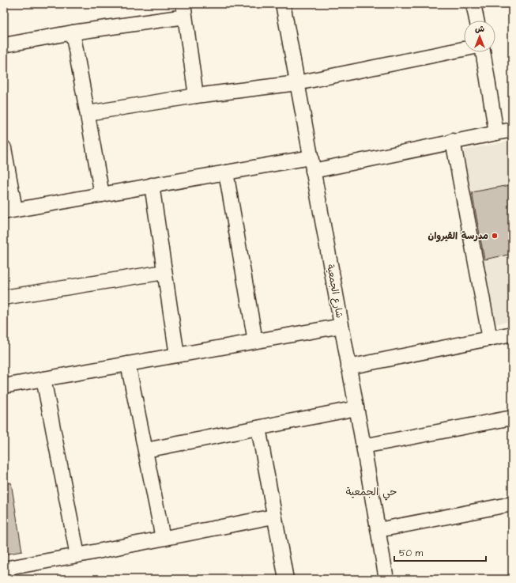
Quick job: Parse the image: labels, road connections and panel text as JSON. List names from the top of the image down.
{
  "streets": {
    "street": ["شارع الجمعية"]
  },
  "districts": ["حي الجمعية"],
  "places": ["مدرسة القيروان"],
  "scale_bar": "50 m",
  "north": "top"
}
